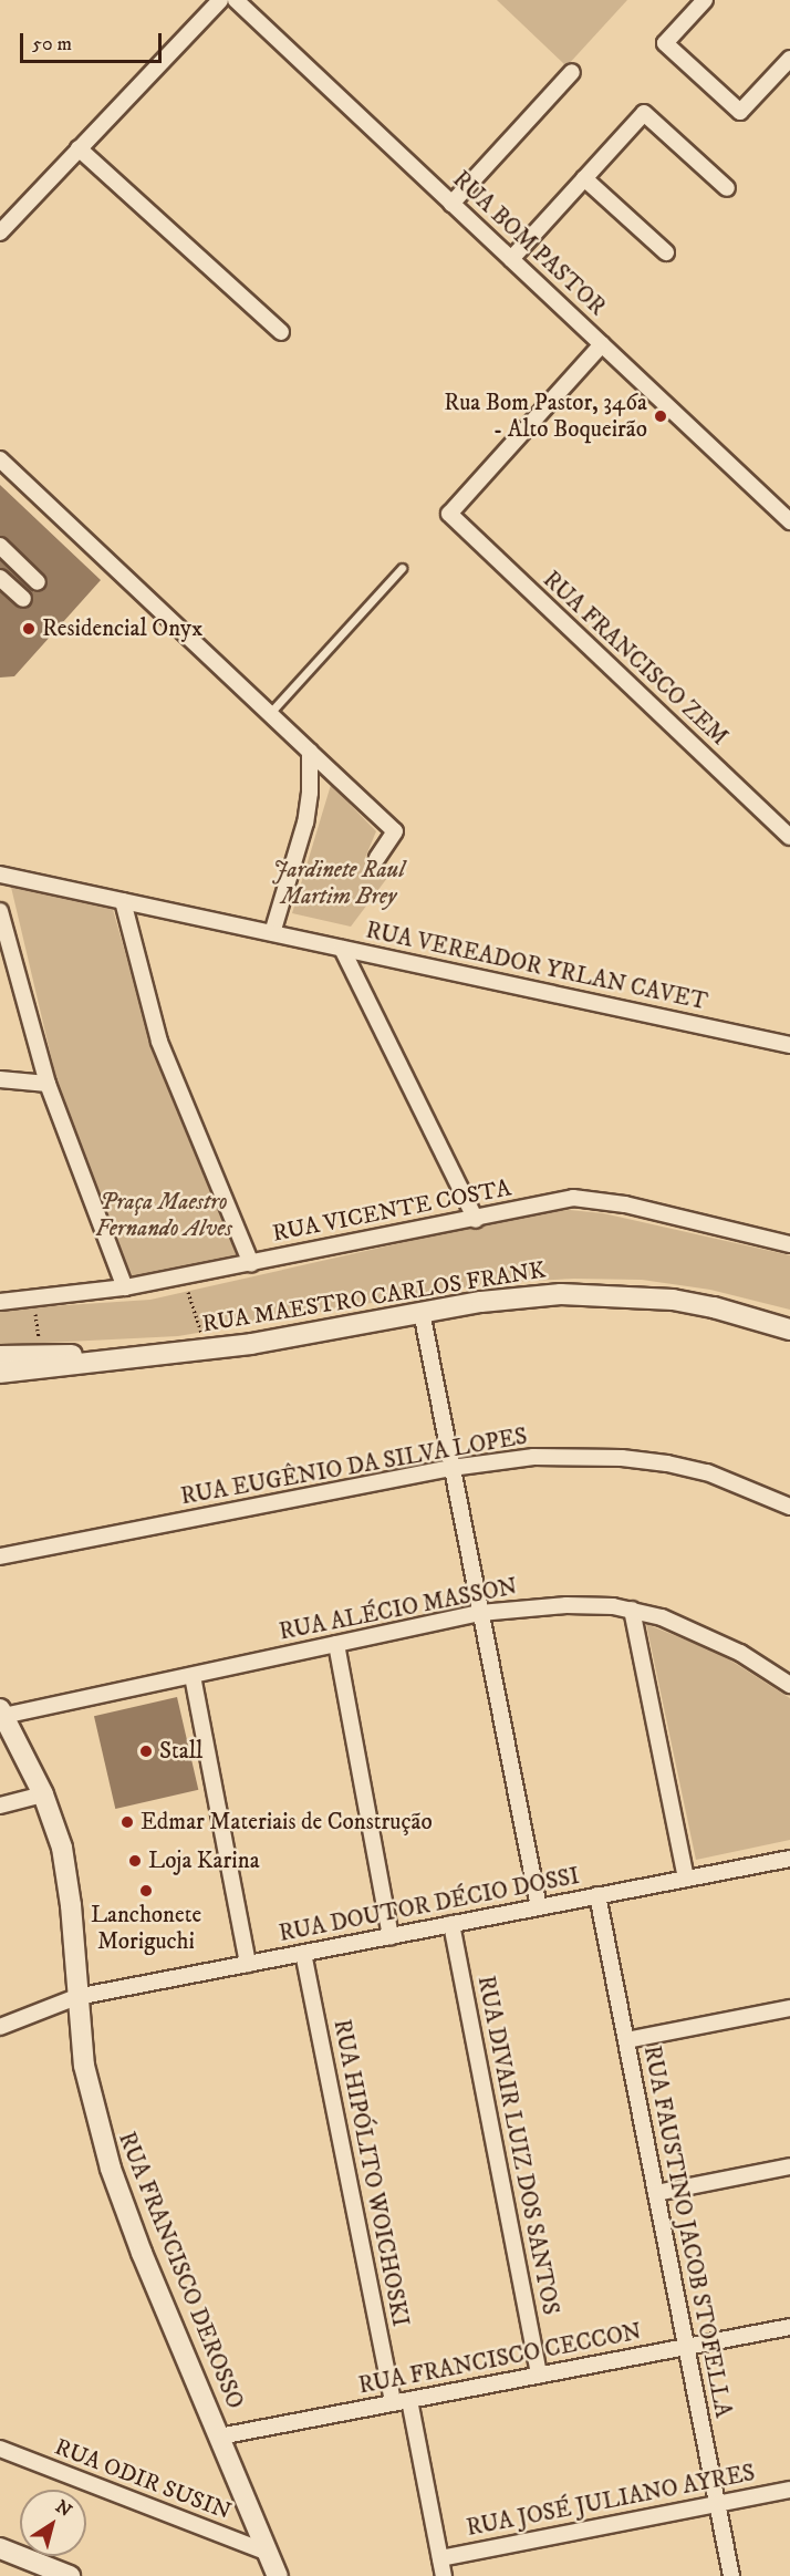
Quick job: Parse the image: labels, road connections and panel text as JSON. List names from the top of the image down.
{
  "streets": {
    "main road": ["RUA MAESTRO CARLOS FRANK", "RUA FRANCISCO DEROSSO"],
    "street": [
      "RUA BOM PASTOR",
      "RUA FRANCISCO ZEM",
      "RUA VEREADOR YRLAN CAVET",
      "RUA VICENTE COSTA",
      "RUA EUGÊNIO DA SILVA LOPES",
      "RUA ALÉCIO MASSON",
      "RUA DOUTOR DÉCIO DOSSI",
      "RUA DIVAIR LUIZ DOS SANTOS",
      "RUA HIPÓLITO WOICHOSKI",
      "RUA FAUSTINO JACOB STOFELLA",
      "RUA FRANCISCO CECCON",
      "RUA ODIR SUSIN",
      "RUA JOSÉ JULIANO AYRES"
    ]
  },
  "crossings": [
    ["RUA BOM PASTOR", "RUA FRANCISCO ZEM"],
    ["RUA ALÉCIO MASSON", "RUA FRANCISCO DEROSSO"],
    ["RUA DOUTOR DÉCIO DOSSI", "RUA DIVAIR LUIZ DOS SANTOS"],
    ["RUA DOUTOR DÉCIO DOSSI", "RUA HIPÓLITO WOICHOSKI"],
    ["RUA DOUTOR DÉCIO DOSSI", "RUA FAUSTINO JACOB STOFELLA"],
    ["RUA DOUTOR DÉCIO DOSSI", "RUA FRANCISCO DEROSSO"],
    ["RUA DIVAIR LUIZ DOS SANTOS", "RUA FRANCISCO CECCON"],
    ["RUA HIPÓLITO WOICHOSKI", "RUA FRANCISCO CECCON"],
    ["RUA FAUSTINO JACOB STOFELLA", "RUA FRANCISCO CECCON"],
    ["RUA FAUSTINO JACOB STOFELLA", "RUA JOSÉ JULIANO AYRES"],
    ["RUA FRANCISCO DEROSSO", "RUA FRANCISCO CECCON"],
    ["RUA FRANCISCO DEROSSO", "RUA ODIR SUSIN"]
  ],
  "parks": ["Jardinete Raul Martim Brey", "Praça Maestro Fernando Alves"],
  "places": [
    "Rua Bom Pastor, 346a - Alto Boqueirão",
    "Residencial Onyx",
    "Stall",
    "Edmar Materiais de Construção",
    "Loja Karina",
    "Lanchonete Moriguchi"
  ],
  "scale_bar": "50 m",
  "north": "top right"
}
